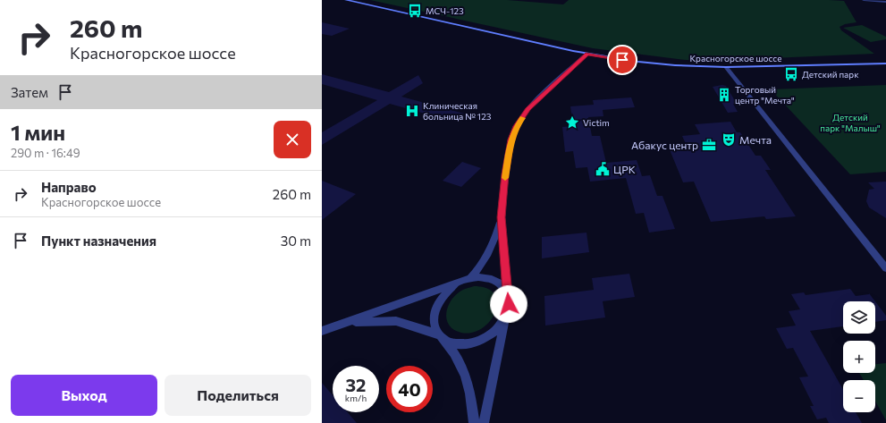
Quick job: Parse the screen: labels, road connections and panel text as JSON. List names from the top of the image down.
{
  "streets": {
    "main road": ["Красногорское шоссе"]
  },
  "parks": ["Детский парк \"Малыш\""],
  "places": {
    "bus stop": ["МСЧ-123", "Детский парк"],
    "building": ["Торговый центр \"Мечта\""],
    "hospital": ["Клиническая больница № 123"],
    "place": ["Victim"],
    "theatre": ["Мечта"],
    "office": ["Абакус центр"],
    "public building": ["ЦРК"]
  },
  "page": {
    "turn": ["260 m", "Красногорское шоссе"],
    "then": "Затем",
    "heading": ["1 мин", "290 m · 16:49"],
    "list": [
      {
        "name": "Направо",
        "note": "Красногорское шоссе",
        "value": "260 m"
      },
      {
        "name": "Пункт назначения",
        "value": "30 m"
      }
    ],
    "map_buttons": ["+", "−"],
    "speed": "32 km/h",
    "limit": "40",
    "buttons": ["Выход", "Поделиться"]
  }
}
